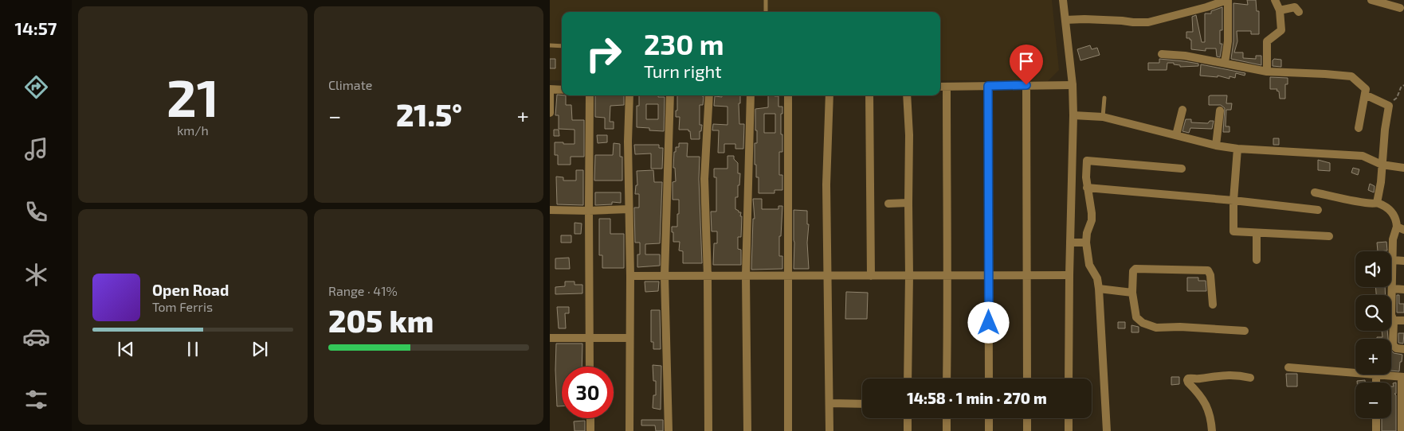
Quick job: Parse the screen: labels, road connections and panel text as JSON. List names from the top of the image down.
{
  "page": {
    "tabs": "14:57",
    "tile": [
      ["21", "km/h"],
      "Climate",
      ["Range · 41%", "205 km"]
    ],
    "turn": ["230 m", "Turn right"],
    "heat": ["−", "21.5°", "+"],
    "map_buttons": ["+", "−"],
    "song": ["Open Road", "Tom Ferris"],
    "limit": "30",
    "trip": "14:58 · 1 min · 270 m"
  }
}
